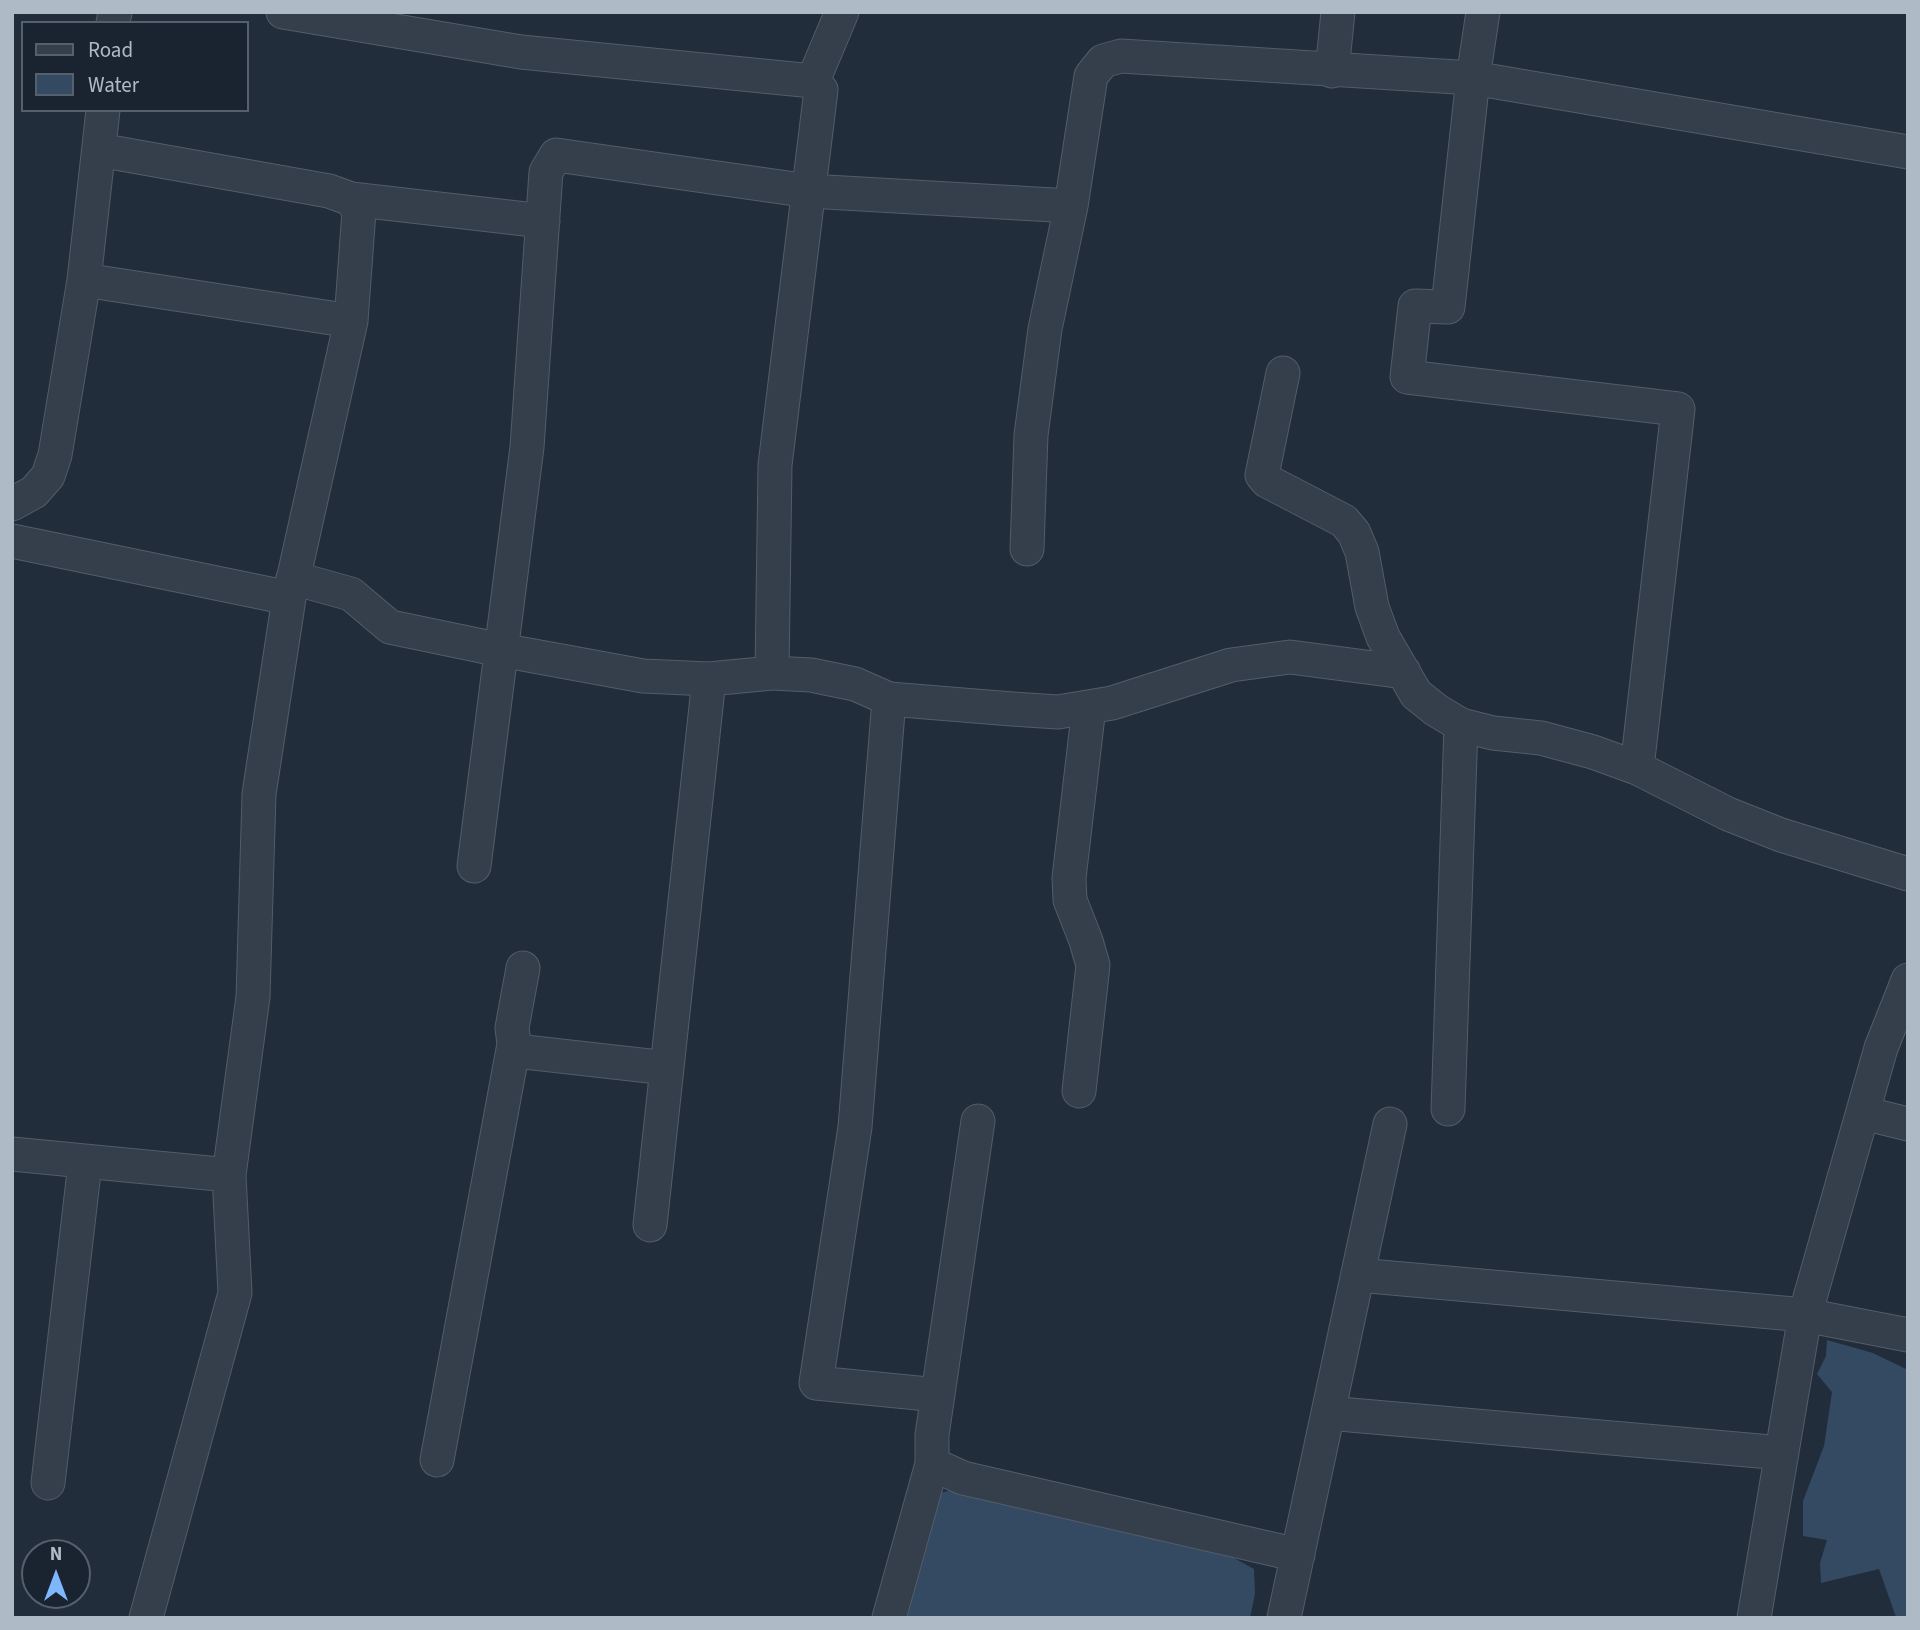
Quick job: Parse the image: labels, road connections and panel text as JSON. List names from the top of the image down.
{
  "legend": ["Road", "Water"],
  "north": "top"
}
